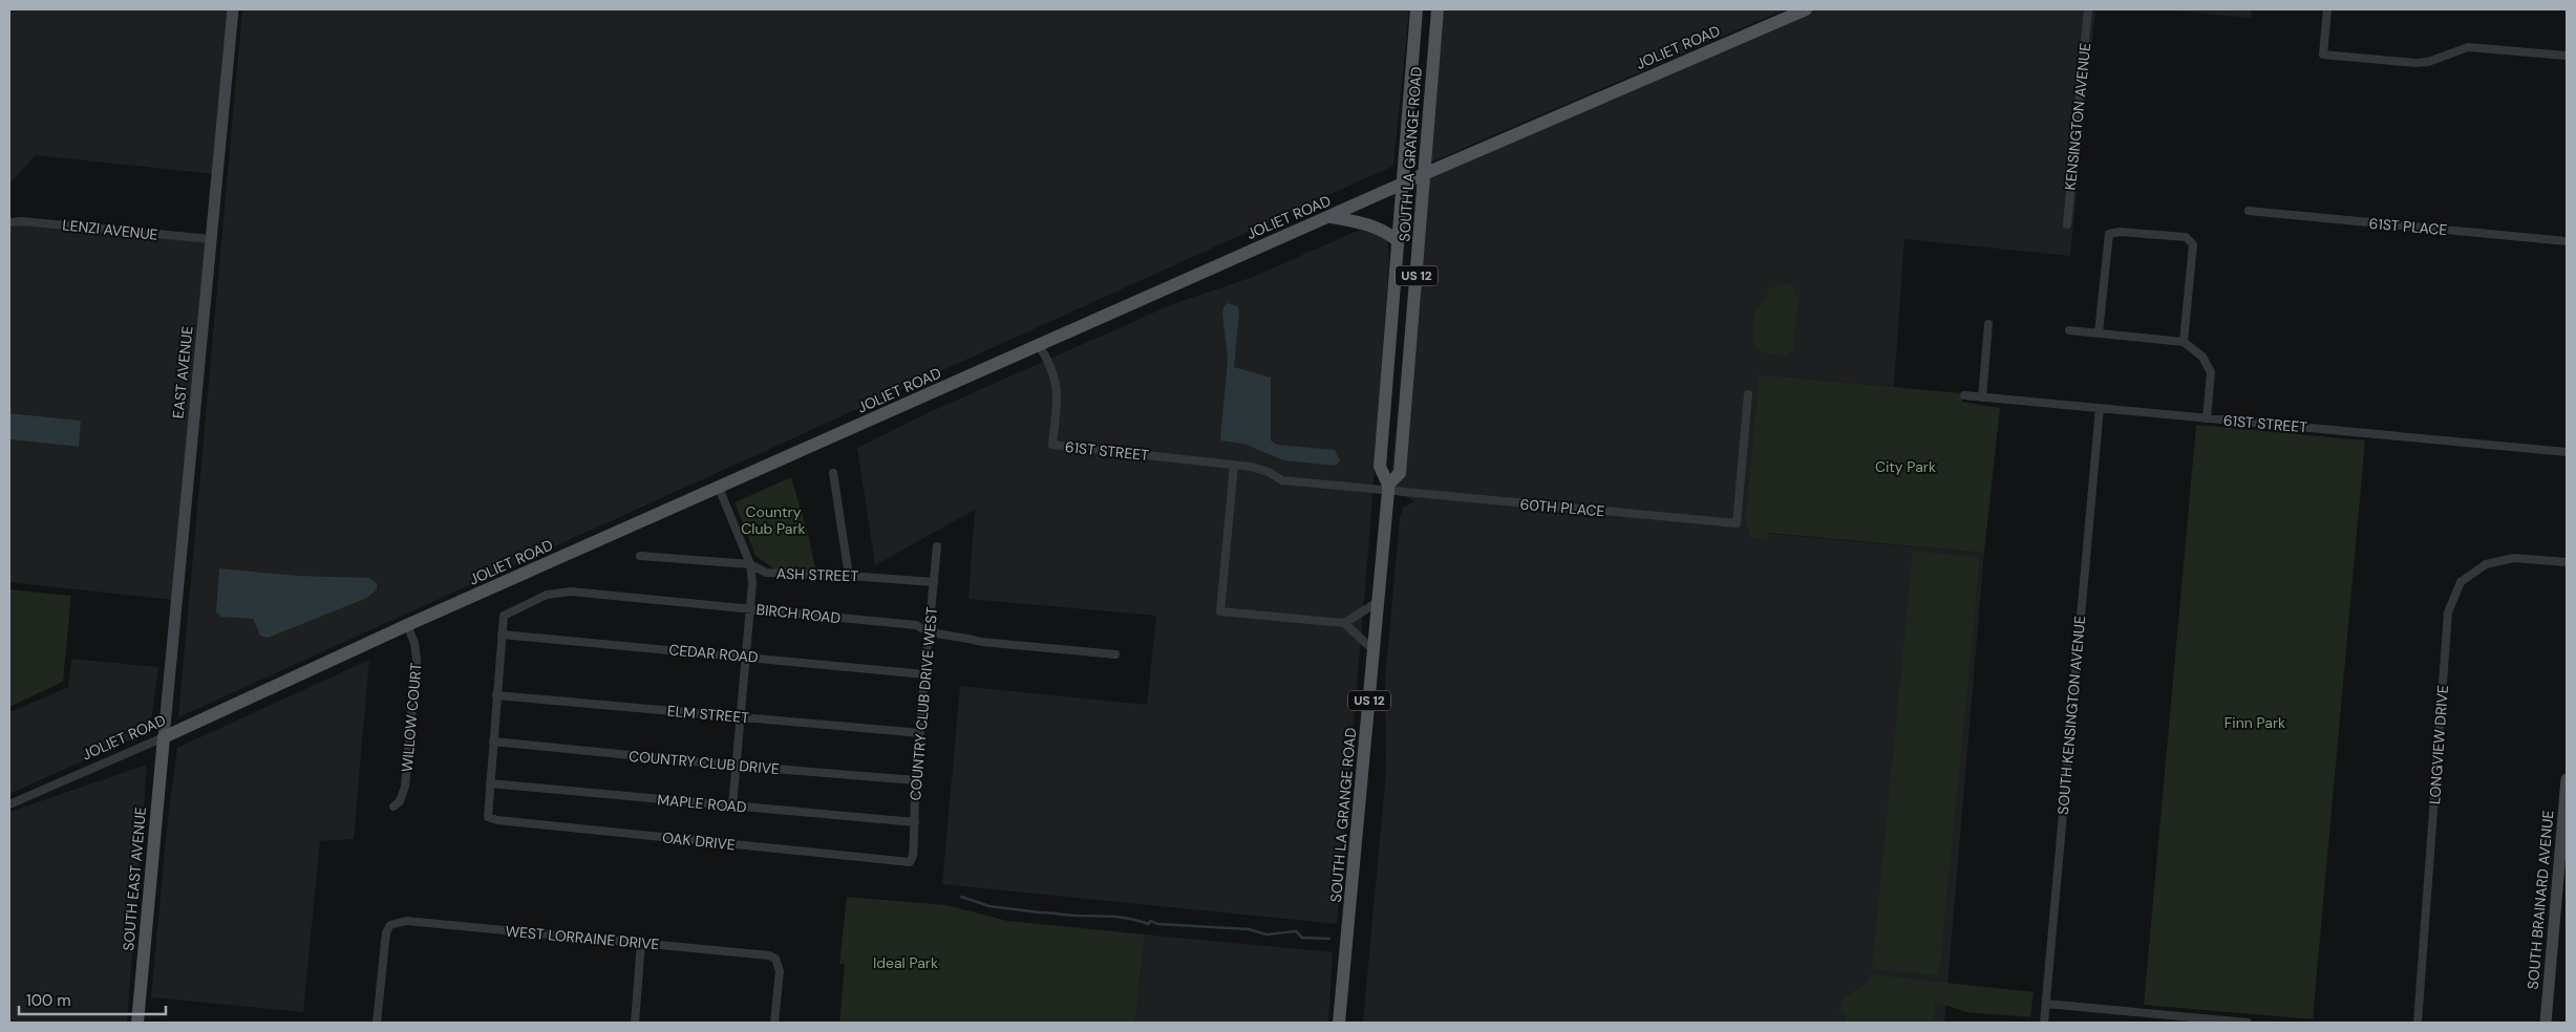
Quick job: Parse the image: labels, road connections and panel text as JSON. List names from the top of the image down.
{
  "streets": {
    "main road": [
      "JOLIET ROAD",
      "SOUTH LA GRANGE ROAD",
      "US 12",
      "SOUTH EAST AVENUE"
    ],
    "street": [
      "KENSINGTON AVENUE",
      "61ST PLACE",
      "LENZI AVENUE",
      "EAST AVENUE",
      "61ST STREET",
      "60TH PLACE",
      "ASH STREET",
      "BIRCH ROAD",
      "CEDAR ROAD",
      "COUNTRY CLUB DRIVE WEST",
      "ELM STREET",
      "SOUTH KENSINGTON AVENUE",
      "WILLOW COURT",
      "LONGVIEW DRIVE",
      "COUNTRY CLUB DRIVE",
      "MAPLE ROAD",
      "OAK DRIVE",
      "SOUTH BRAINARD AVENUE",
      "WEST LORRAINE DRIVE"
    ]
  },
  "crossings": [
    ["JOLIET ROAD", "SOUTH LA GRANGE ROAD"],
    ["JOLIET ROAD", "EAST AVENUE"],
    ["JOLIET ROAD", "61ST STREET"],
    ["JOLIET ROAD", "WILLOW COURT"],
    ["JOLIET ROAD", "SOUTH EAST AVENUE"],
    ["SOUTH LA GRANGE ROAD", "61ST STREET"],
    ["SOUTH LA GRANGE ROAD", "60TH PLACE"],
    ["LENZI AVENUE", "EAST AVENUE"],
    ["EAST AVENUE", "SOUTH EAST AVENUE"],
    ["61ST STREET", "60TH PLACE"],
    ["61ST STREET", "SOUTH KENSINGTON AVENUE"],
    ["ASH STREET", "COUNTRY CLUB DRIVE WEST"],
    ["BIRCH ROAD", "CEDAR ROAD"],
    ["BIRCH ROAD", "COUNTRY CLUB DRIVE WEST"],
    ["CEDAR ROAD", "COUNTRY CLUB DRIVE WEST"],
    ["COUNTRY CLUB DRIVE WEST", "ELM STREET"],
    ["COUNTRY CLUB DRIVE WEST", "COUNTRY CLUB DRIVE"],
    ["COUNTRY CLUB DRIVE WEST", "MAPLE ROAD"],
    ["COUNTRY CLUB DRIVE WEST", "OAK DRIVE"],
    ["MAPLE ROAD", "OAK DRIVE"]
  ],
  "parks": [
    "City Park",
    "Country Club Park",
    "Finn Park",
    "Ideal Park"
  ],
  "scale_bar": "100 m"
}
